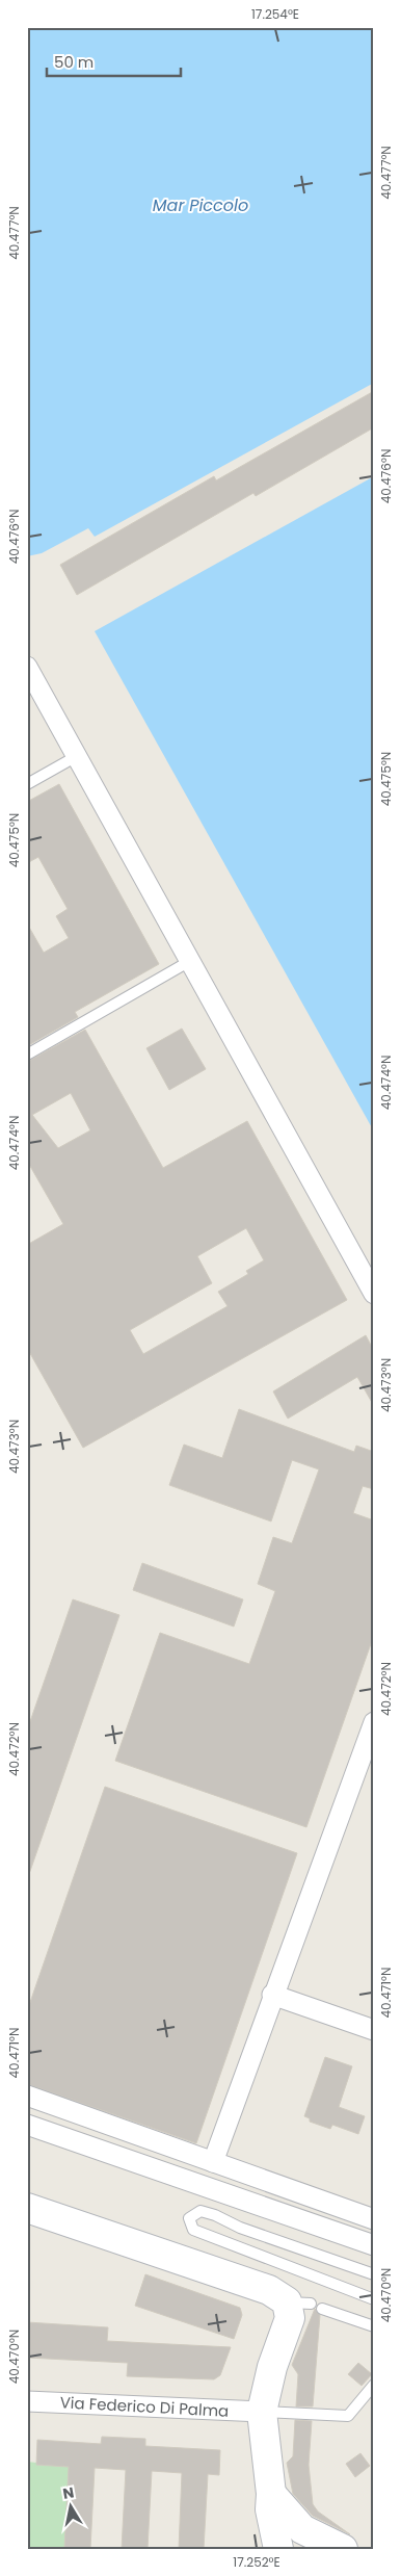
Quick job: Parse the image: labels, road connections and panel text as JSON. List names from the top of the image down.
{
  "streets": {
    "street": ["Via Federico Di Palma"]
  },
  "water": ["Mar Piccolo"],
  "scale_bar": "50 m",
  "north": "top",
  "coordinates": [
    "17.254°E",
    "40.477°N",
    "40.476°N",
    "40.475°N",
    "40.474°N",
    "40.473°N",
    "40.472°N",
    "40.471°N",
    "40.470°N",
    "17.252°E"
  ]
}
